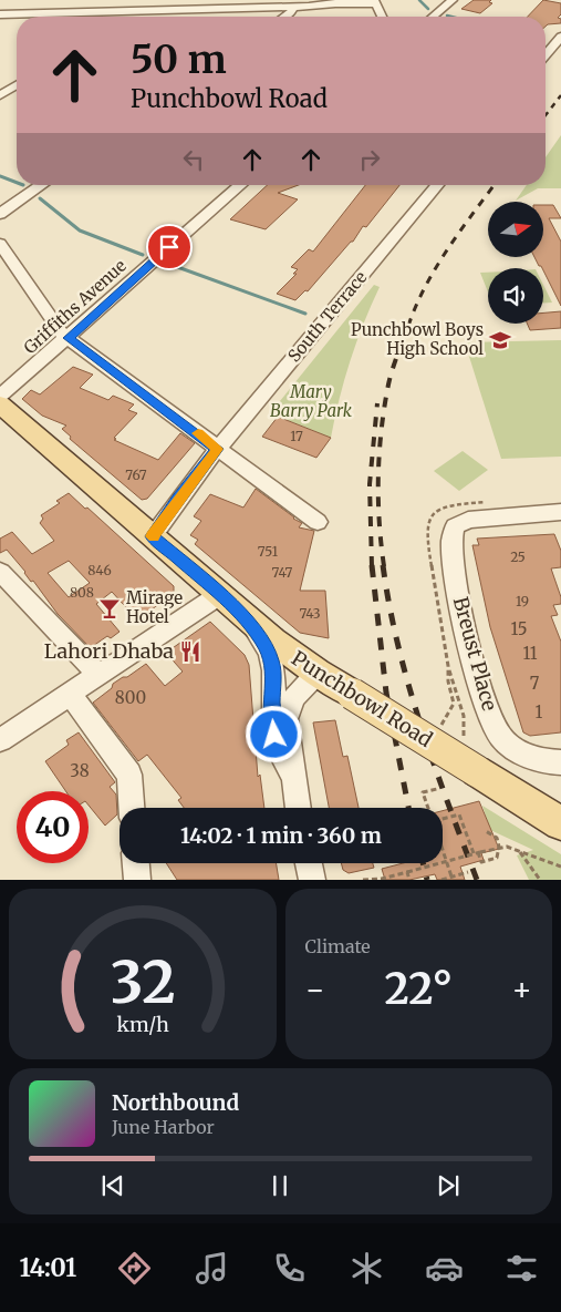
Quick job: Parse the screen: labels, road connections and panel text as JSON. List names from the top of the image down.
{
  "streets": {
    "main road": ["Punchbowl Road"],
    "street": ["Griffiths Avenue", "South Terrace", "Breust Place"]
  },
  "crossings": [
    ["South Terrace", "Punchbowl Road"]
  ],
  "parks": ["Mary Barry Park"],
  "places": {
    "school or university": ["Punchbowl Boys High School"],
    "bar": ["Mirage Hotel"],
    "restaurant": ["Lahori Dhaba"]
  },
  "house_numbers": [
    "17",
    "767",
    "751",
    "25",
    "846",
    "747",
    "808",
    "19",
    "743",
    "15",
    "11",
    "7",
    "800",
    "1",
    "38"
  ],
  "north": "right",
  "page": {
    "turn": ["50 m", "Punchbowl Road"],
    "limit": "40",
    "trip": "14:02 · 1 min · 360 m",
    "tile": "Climate",
    "heat": ["−", "22°", "+"],
    "song": ["Northbound", "June Harbor"],
    "tabs": "14:01",
    "gauge": ["32", "km/h"]
  }
}
